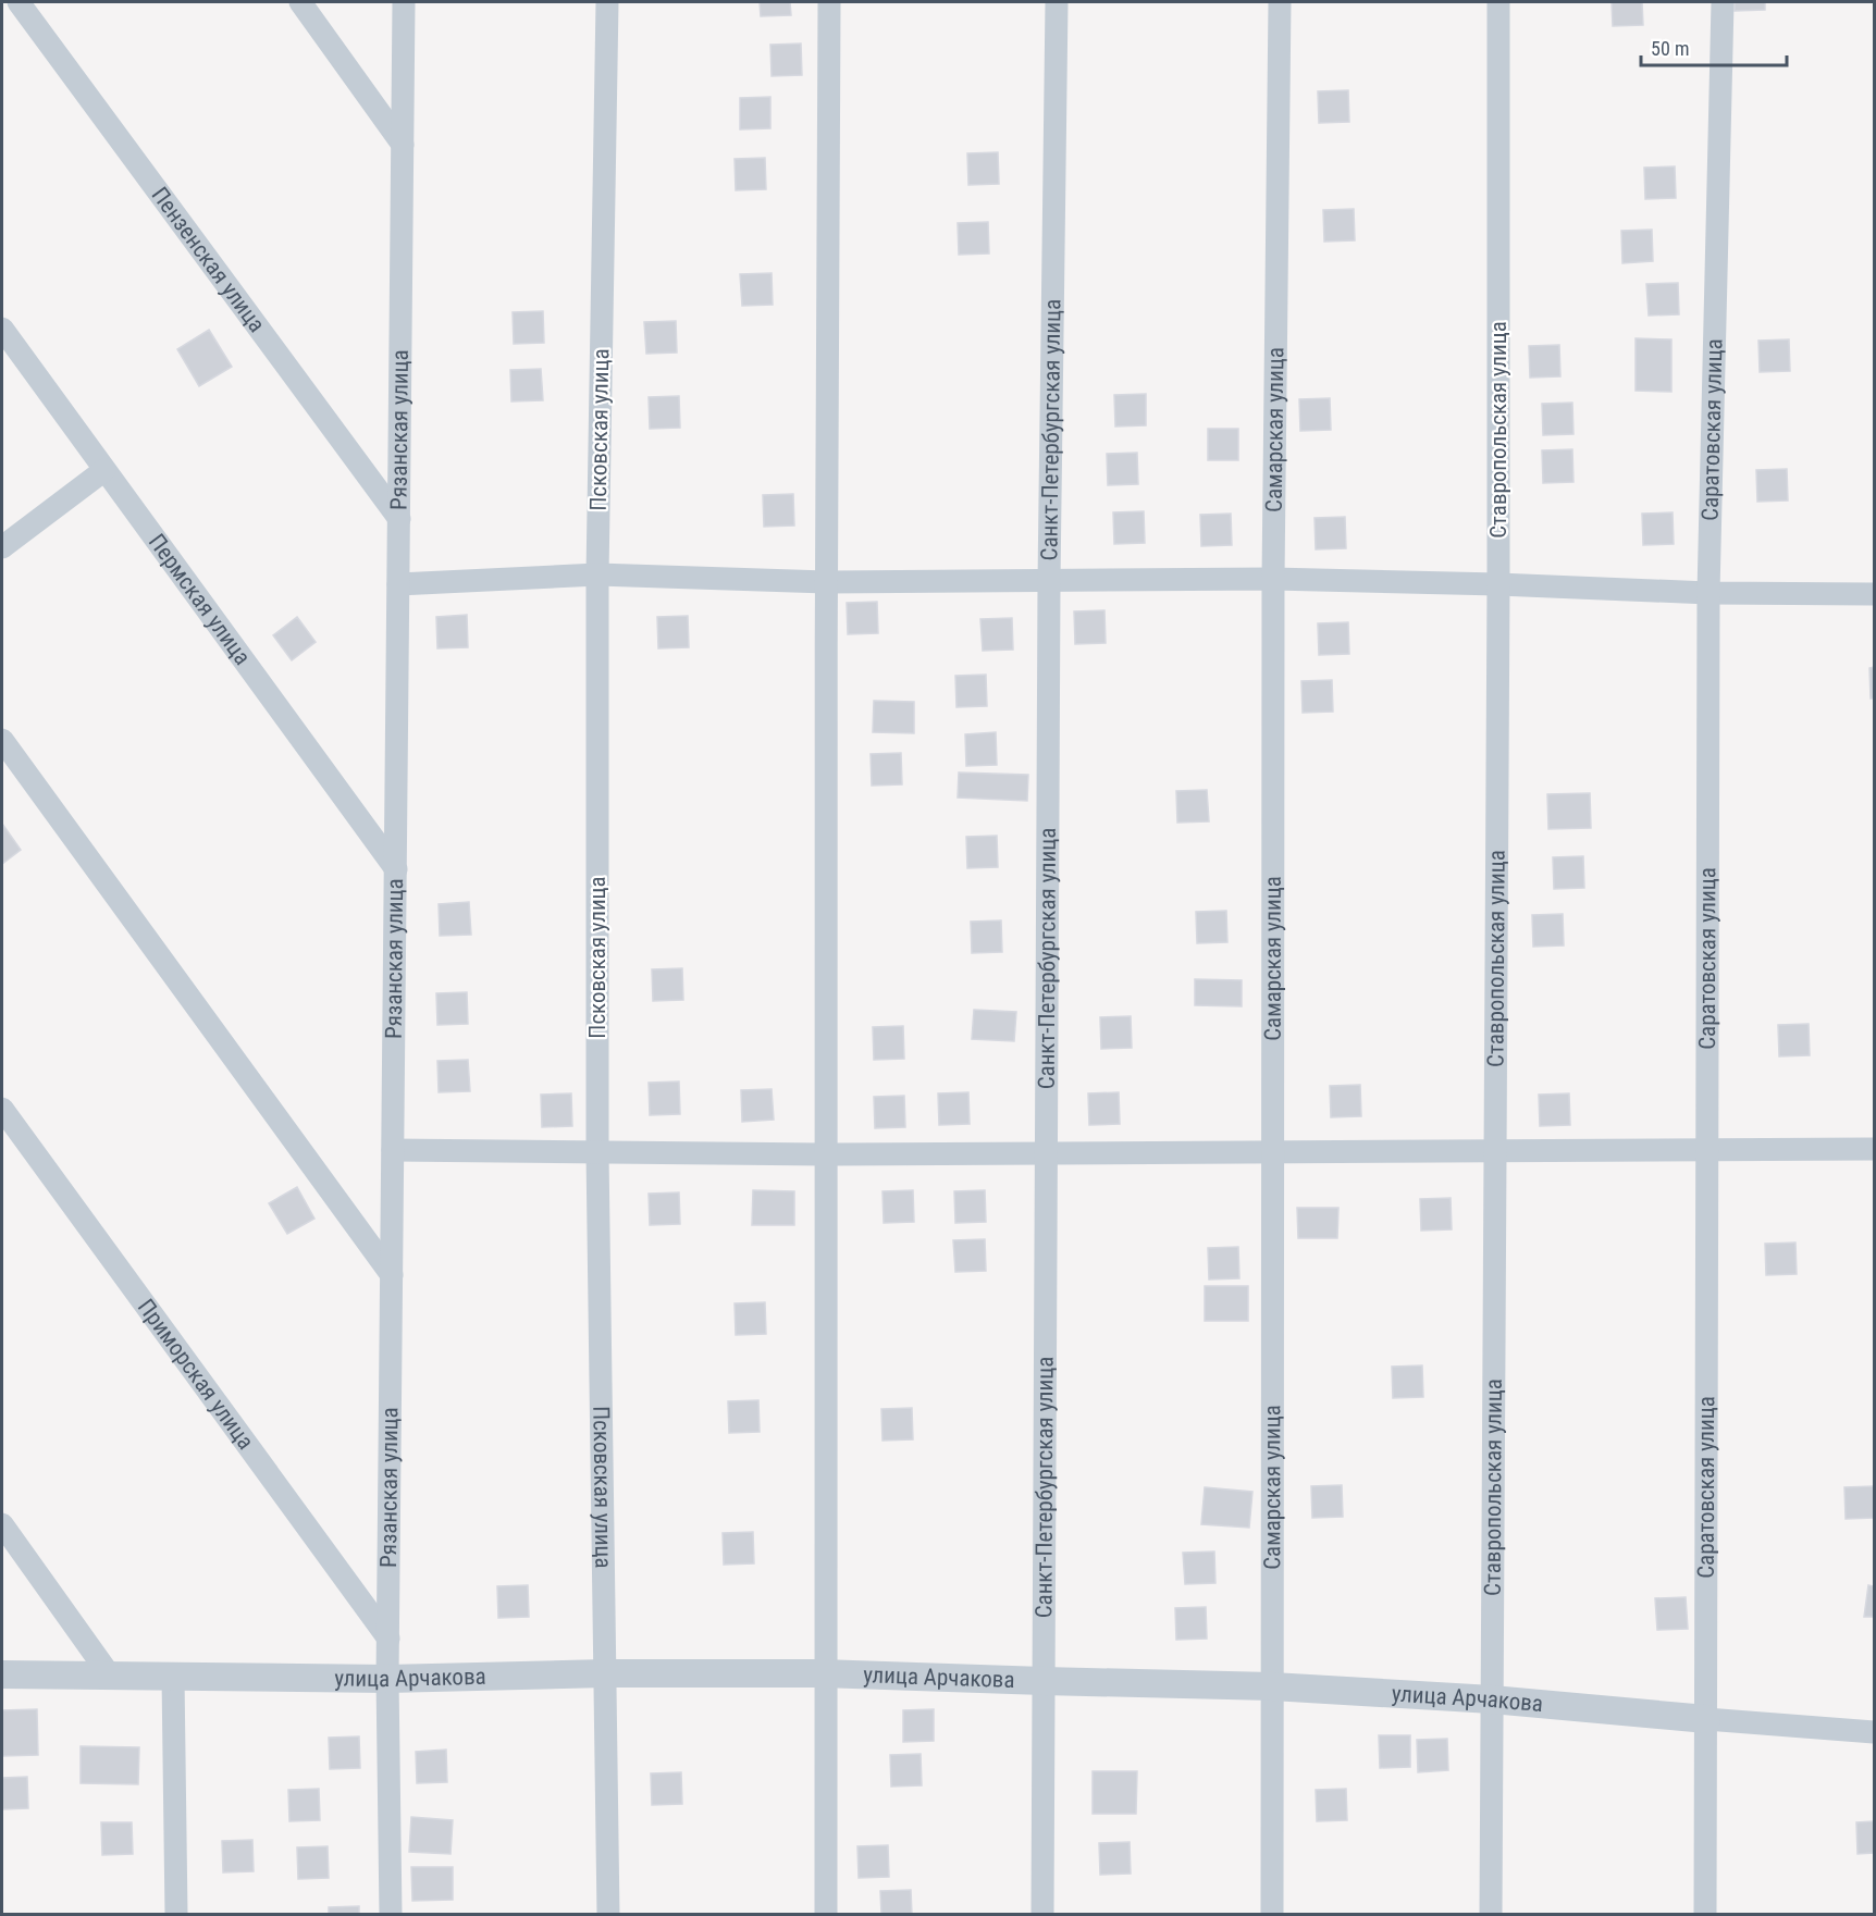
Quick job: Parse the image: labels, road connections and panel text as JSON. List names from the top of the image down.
{
  "streets": {
    "street": [
      "Пензенская улица",
      "Санкт-Петербургская улица",
      "Самарская улица",
      "Саратовская улица",
      "Рязанская улица",
      "Псковская улица",
      "Ставропольская улица",
      "Пермская улица",
      "Приморская улица",
      "улица Арчакова"
    ]
  },
  "crossings": [
    ["Пензенская улица", "Рязанская улица"],
    ["Санкт-Петербургская улица", "улица Арчакова"],
    ["Самарская улица", "улица Арчакова"],
    ["Саратовская улица", "улица Арчакова"],
    ["Рязанская улица", "Пермская улица"],
    ["Рязанская улица", "Приморская улица"],
    ["Рязанская улица", "улица Арчакова"],
    ["Псковская улица", "улица Арчакова"],
    ["Ставропольская улица", "улица Арчакова"]
  ],
  "scale_bar": "50 m"
}
